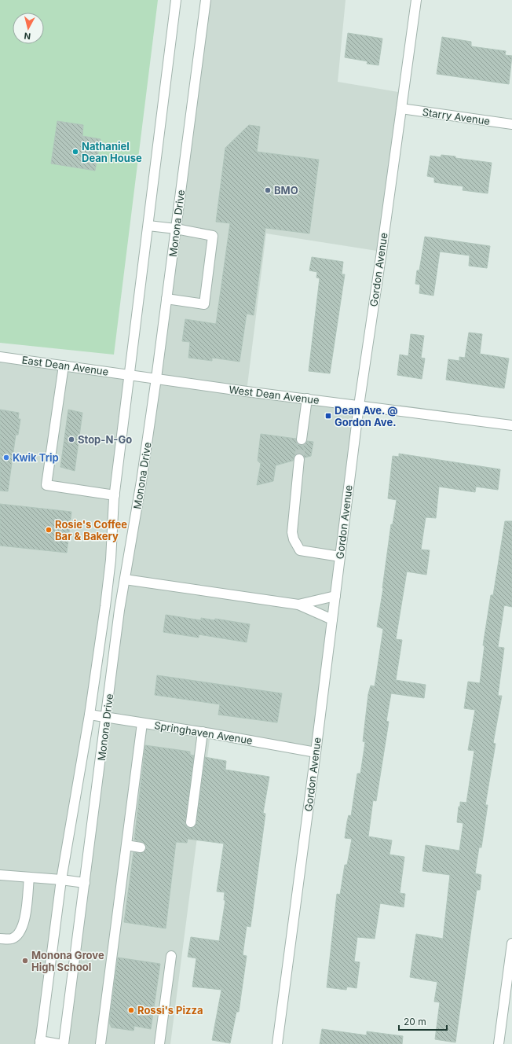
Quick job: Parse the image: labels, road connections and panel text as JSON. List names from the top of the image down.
{
  "streets": {
    "street": [
      "Starry Avenue",
      "Monona Drive",
      "Gordon Avenue",
      "East Dean Avenue",
      "West Dean Avenue",
      "Springhaven Avenue"
    ]
  },
  "crossings": [
    ["Starry Avenue", "Gordon Avenue"],
    ["Monona Drive", "East Dean Avenue"],
    ["Monona Drive", "West Dean Avenue"],
    ["Monona Drive", "Springhaven Avenue"],
    ["Gordon Avenue", "West Dean Avenue"],
    ["Gordon Avenue", "Springhaven Avenue"],
    ["East Dean Avenue", "West Dean Avenue"]
  ],
  "places": {
    "other": [
      "Nathaniel Dean House",
      "BMO",
      "Stop-N-Go",
      "Kwik Trip",
      "Rosie's Coffee Bar & Bakery",
      "Monona Grove High School",
      "Rossi's Pizza"
    ],
    "transit": ["Dean Ave. @ Gordon Ave."]
  },
  "scale_bar": "20 m",
  "north": "bottom"
}
